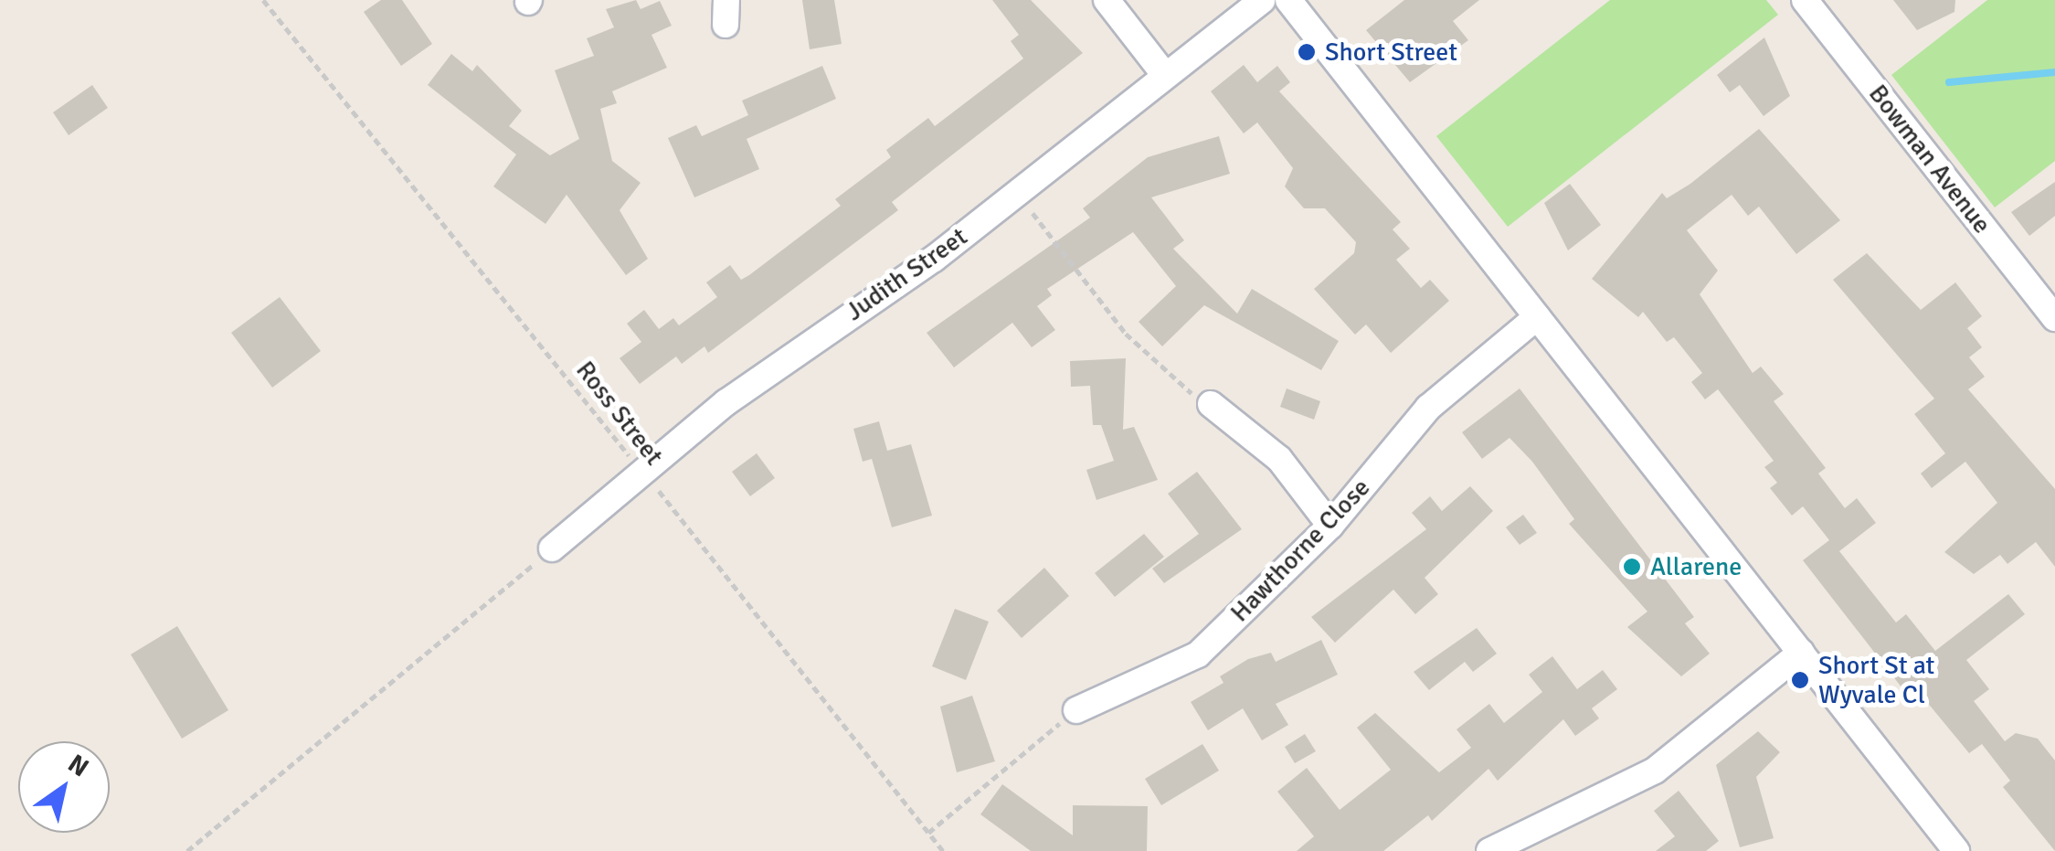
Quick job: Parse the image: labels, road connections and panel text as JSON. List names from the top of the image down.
{
  "streets": {
    "street": ["Bowman Avenue", "Judith Street", "Hawthorne Close"],
    "path": ["Ross Street"]
  },
  "crossings": [
    ["Judith Street", "Ross Street"]
  ],
  "places": ["Short Street", "Allarene", "Short St at Wyvale Cl"],
  "north": "top right"
}
